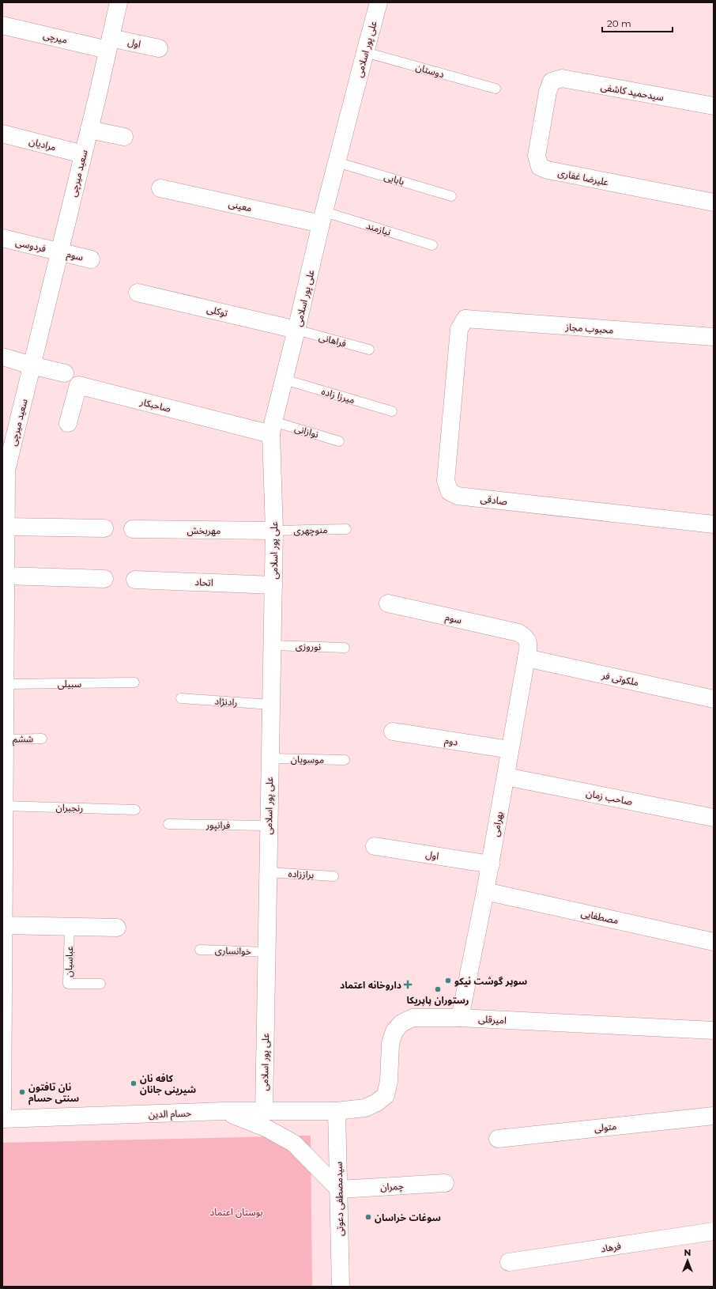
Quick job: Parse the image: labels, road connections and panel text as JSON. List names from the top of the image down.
{
  "streets": {
    "street": [
      "میرچی",
      "اول",
      "علی پور اسلامی",
      "سیدحمید کاشفی",
      "مرادیان",
      "سعید میرچی",
      "علیرضا غفاری",
      "معینی",
      "فردوسی",
      "سوم",
      "توکلی",
      "محبوب مجاز",
      "صاحبکار",
      "صادقی",
      "مهربخش",
      "اتحاد",
      "ملکوتی فر",
      "دوم",
      "صاحب زمان",
      "بهرامی",
      "مصطفایی",
      "امیرقلی",
      "حسام الدین",
      "متولی",
      "چمران",
      "سیدمصطفی دعوتی",
      "فرهاد"
    ],
    "lane": [
      "دوستان",
      "بابایی",
      "نیازمند",
      "فراهانی",
      "میرزا زاده",
      "نوازانی",
      "منوچهری",
      "نوروزی",
      "سبیلی",
      "رادنژاد",
      "ششم",
      "موسویان",
      "رنجبران",
      "فرانپور",
      "براززاده",
      "خوانساری",
      "عباسیان"
    ]
  },
  "crossings": [
    ["میرچی", "اول"],
    ["میرچی", "سعید میرچی"],
    ["اول", "سعید میرچی"],
    ["اول", "بهرامی"],
    ["علی پور اسلامی", "دوستان"],
    ["علی پور اسلامی", "بابایی"],
    ["علی پور اسلامی", "معینی"],
    ["علی پور اسلامی", "نیازمند"],
    ["علی پور اسلامی", "توکلی"],
    ["علی پور اسلامی", "فراهانی"],
    ["علی پور اسلامی", "میرزا زاده"],
    ["علی پور اسلامی", "صاحبکار"],
    ["علی پور اسلامی", "نوازانی"],
    ["علی پور اسلامی", "مهربخش"],
    ["علی پور اسلامی", "منوچهری"],
    ["علی پور اسلامی", "اتحاد"],
    ["علی پور اسلامی", "نوروزی"],
    ["علی پور اسلامی", "رادنژاد"],
    ["علی پور اسلامی", "موسویان"],
    ["علی پور اسلامی", "فرانپور"],
    ["علی پور اسلامی", "براززاده"],
    ["علی پور اسلامی", "خوانساری"],
    ["علی پور اسلامی", "حسام الدین"],
    ["سیدحمید کاشفی", "علیرضا غفاری"],
    ["مرادیان", "سعید میرچی"],
    ["سعید میرچی", "فردوسی"],
    ["سعید میرچی", "سوم"],
    ["سعید میرچی", "سبیلی"],
    ["سعید میرچی", "ششم"],
    ["سعید میرچی", "رنجبران"],
    ["سعید میرچی", "حسام الدین"],
    ["معینی", "نیازمند"],
    ["فردوسی", "سوم"],
    ["سوم", "بهرامی"],
    ["توکلی", "فراهانی"],
    ["محبوب مجاز", "صادقی"],
    ["صاحبکار", "نوازانی"],
    ["مهربخش", "منوچهری"],
    ["ملکوتی فر", "بهرامی"],
    ["دوم", "بهرامی"],
    ["صاحب زمان", "بهرامی"],
    ["بهرامی", "مصطفایی"],
    ["بهرامی", "امیرقلی"],
    ["امیرقلی", "حسام الدین"],
    ["امیرقلی", "سیدمصطفی دعوتی"],
    ["حسام الدین", "سیدمصطفی دعوتی"],
    ["چمران", "سیدمصطفی دعوتی"]
  ],
  "parks": ["بوستان اعتماد"],
  "places": {
    "other": [
      "سوپر گوشت نیکو",
      "رستوران پاپریکا",
      "کافه نان شیرینی جانان",
      "نان تافتون سنتی حسام",
      "سوغات خراسان"
    ],
    "health": ["داروخانه اعتماد"]
  },
  "scale_bar": "20 m",
  "north": "top"
}
